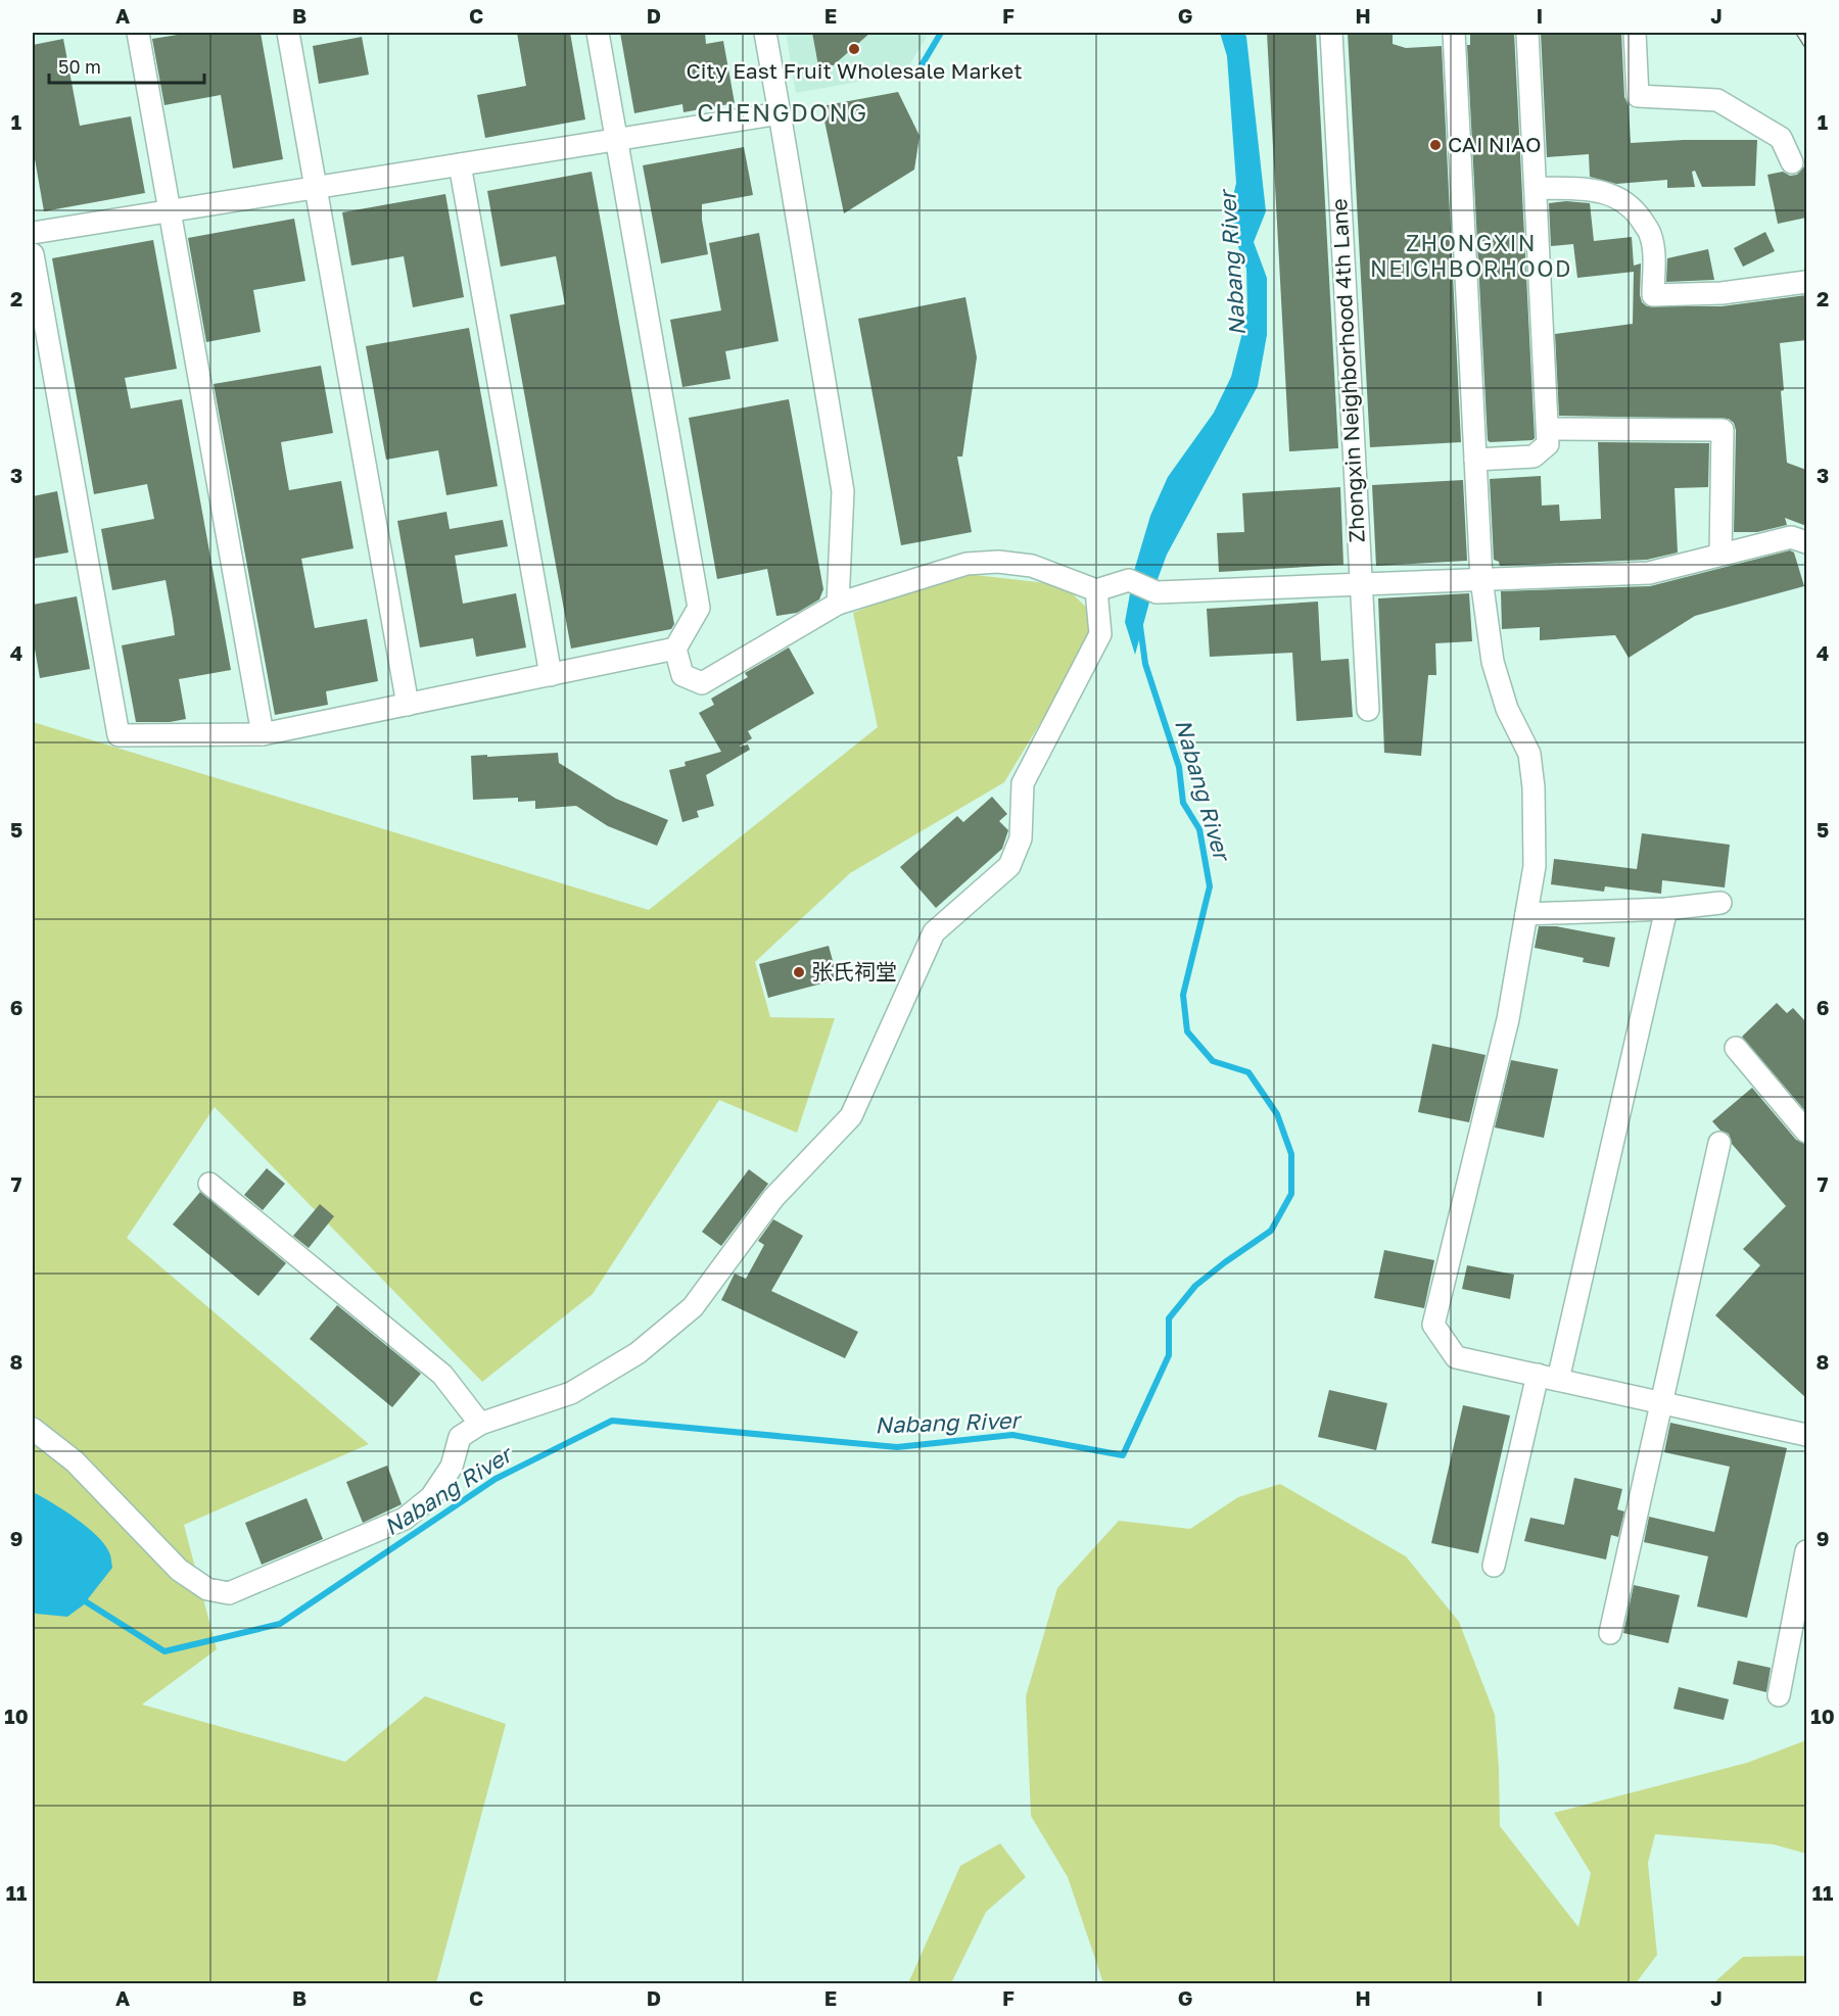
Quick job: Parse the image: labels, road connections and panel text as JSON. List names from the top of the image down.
{
  "streets": {
    "street": ["Zhongxin Neighborhood 4th Lane"]
  },
  "districts": ["CHENGDONG", "ZHONGXIN NEIGHBORHOOD"],
  "water": ["Nabang River"],
  "places": ["City East Fruit Wholesale Market", "CAI NIAO", "张氏祠堂"],
  "scale_bar": "50 m",
  "grid": {
    "columns": [
      "A",
      "B",
      "C",
      "D",
      "E",
      "F",
      "G",
      "H",
      "I",
      "J"
    ],
    "rows": [
      "1",
      "2",
      "3",
      "4",
      "5",
      "6",
      "7",
      "8",
      "9",
      "10",
      "11"
    ]
  }
}
